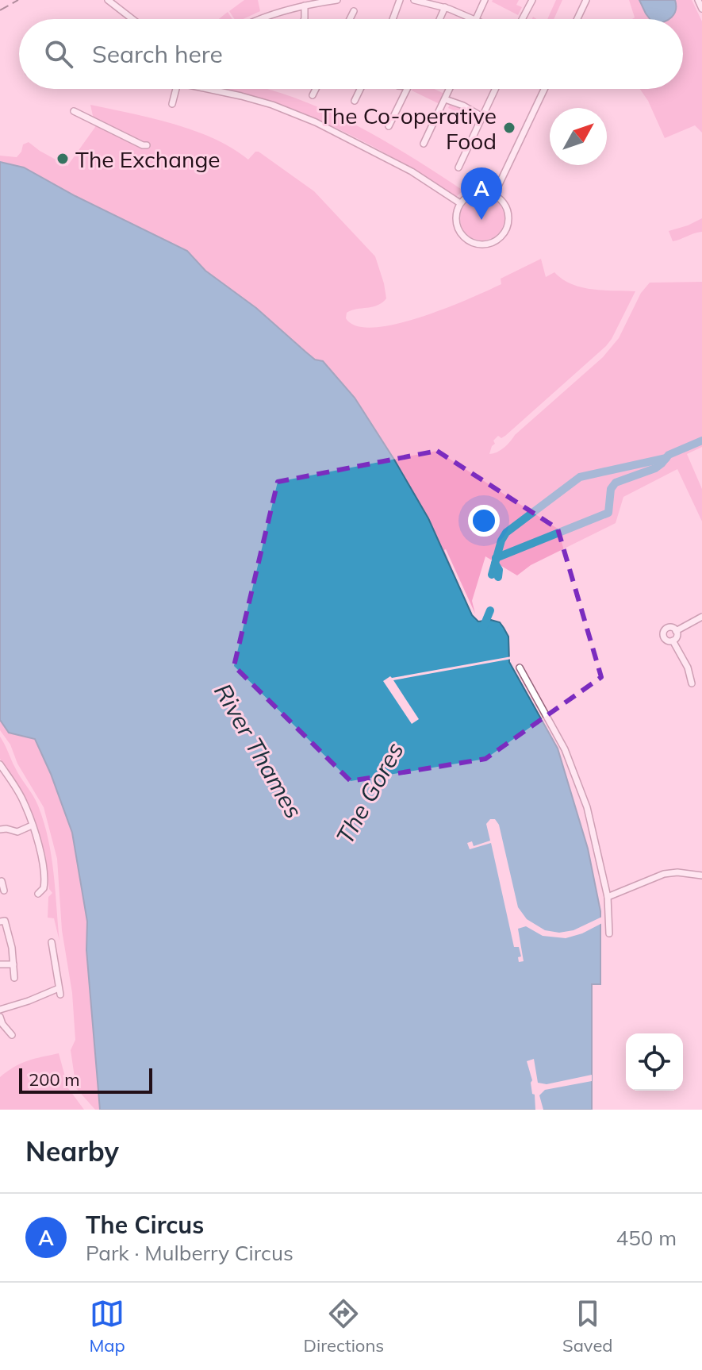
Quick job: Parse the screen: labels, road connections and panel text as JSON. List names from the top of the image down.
{
  "water": ["River Thames", "The Gores"],
  "places": ["The Co-operative Food", "The Exchange"],
  "scale_bar": "200 m",
  "north": "top right",
  "page": {
    "search": "Search here",
    "pins": "A",
    "scale": "200 m",
    "heading": "Nearby",
    "list": [
      {
        "mark": "A",
        "name": "The Circus",
        "note": "Park · Mulberry Circus",
        "value": "450 m"
      }
    ],
    "nav": ["Map", "Directions", "Saved"]
  }
}
